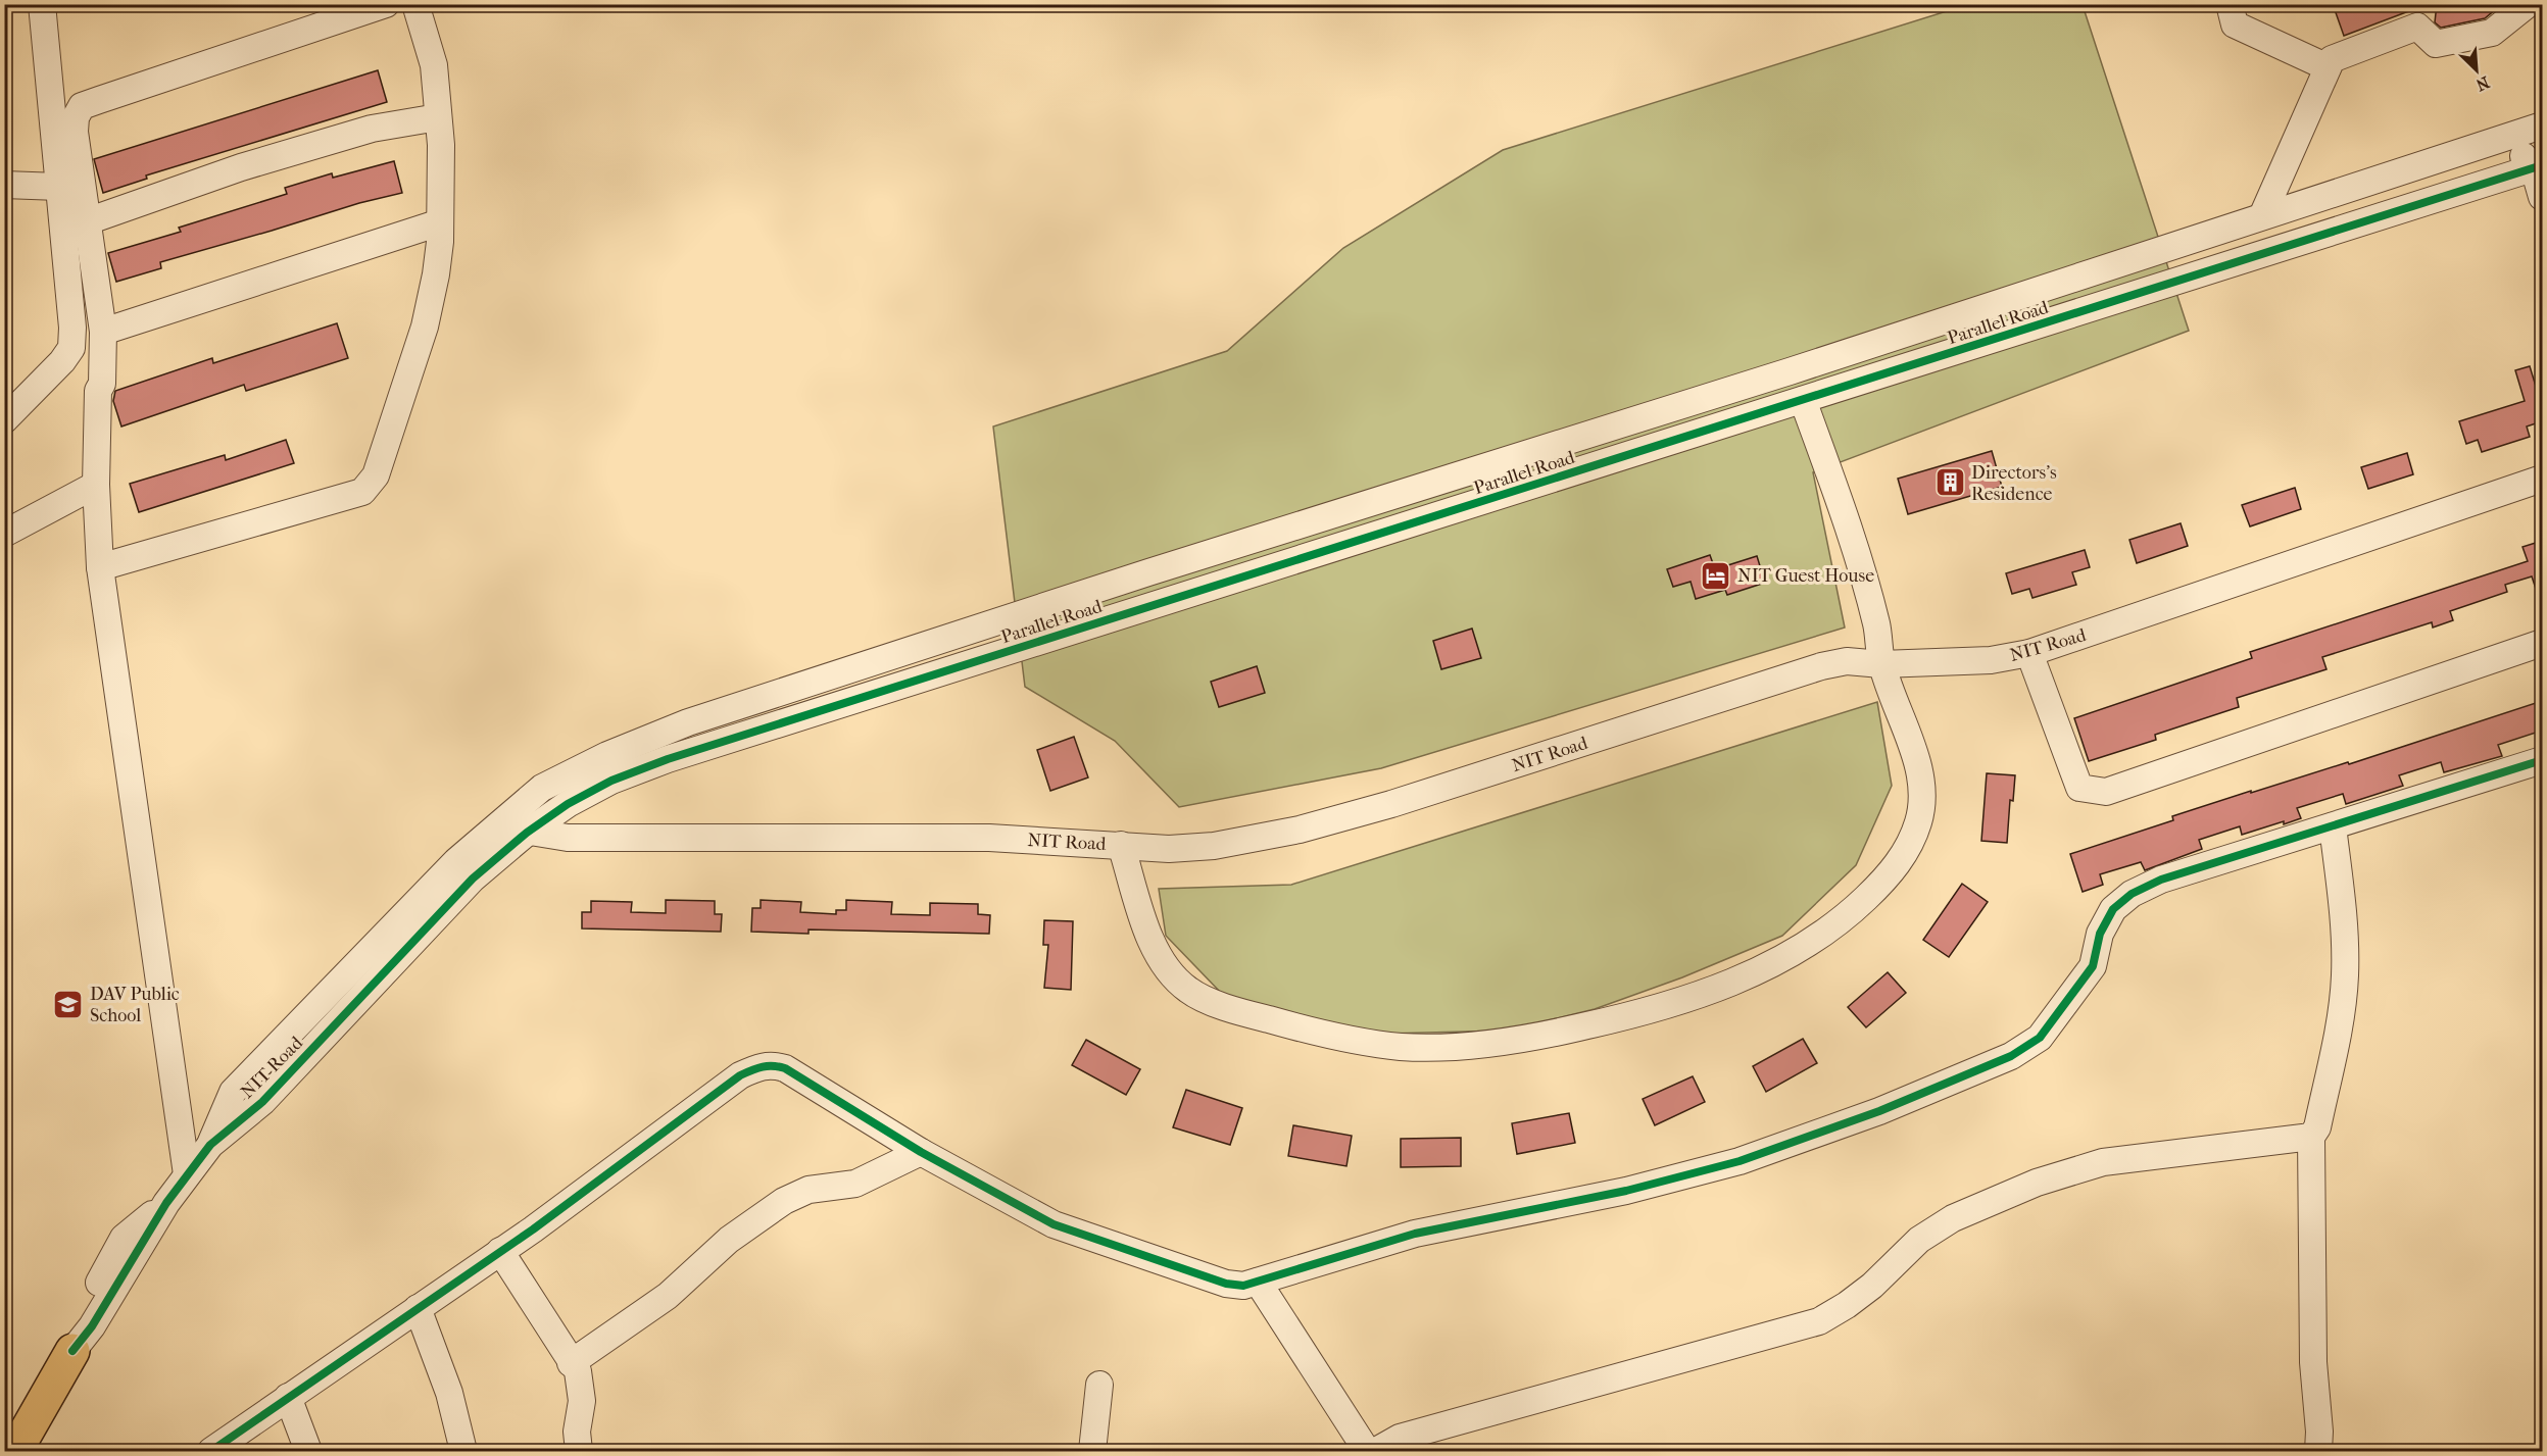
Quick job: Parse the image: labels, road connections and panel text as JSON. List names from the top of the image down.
{
  "streets": {
    "main road": ["NIT Road"],
    "street": ["Parallel Road"]
  },
  "crossings": [
    ["Parallel Road", "NIT Road"]
  ],
  "places": {
    "building": ["Directors's Residence"],
    "hotel": ["NIT Guest House"],
    "school or university": ["DAV Public School"]
  },
  "north": "bottom right"
}
